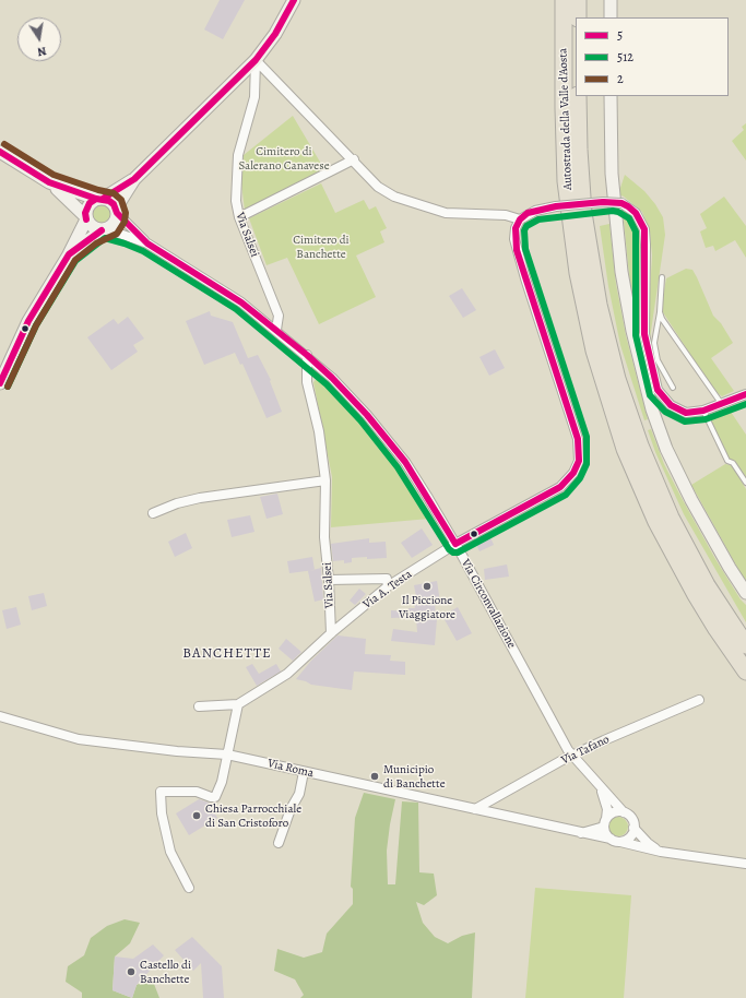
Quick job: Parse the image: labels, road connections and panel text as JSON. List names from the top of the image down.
{
  "streets": {
    "highway": ["Autostrada della Valle d'Aosta"],
    "street": [
      "Via Salsei",
      "Via A. Testa",
      "Via Circonvallazione",
      "Via Tafano",
      "Via Roma"
    ]
  },
  "crossings": [
    ["Via Salsei", "Via A. Testa"],
    ["Via Salsei", "Via Circonvallazione"],
    ["Via A. Testa", "Via Circonvallazione"],
    ["Via Circonvallazione", "Via Tafano"],
    ["Via Circonvallazione", "Via Roma"],
    ["Via Tafano", "Via Roma"]
  ],
  "districts": ["BANCHETTE"],
  "parks": ["Cimitero di Salerano Canavese", "Cimitero di Banchette"],
  "places": [
    "Il Piccione Viaggiatore",
    "Municipio di Banchette",
    "Chiesa Parrocchiale di San Cristoforo",
    "Castello di Banchette"
  ],
  "lines": ["transit line 5", "transit line 2", "transit line 512"],
  "legend": ["5", "512", "2"],
  "north": "bottom"
}
